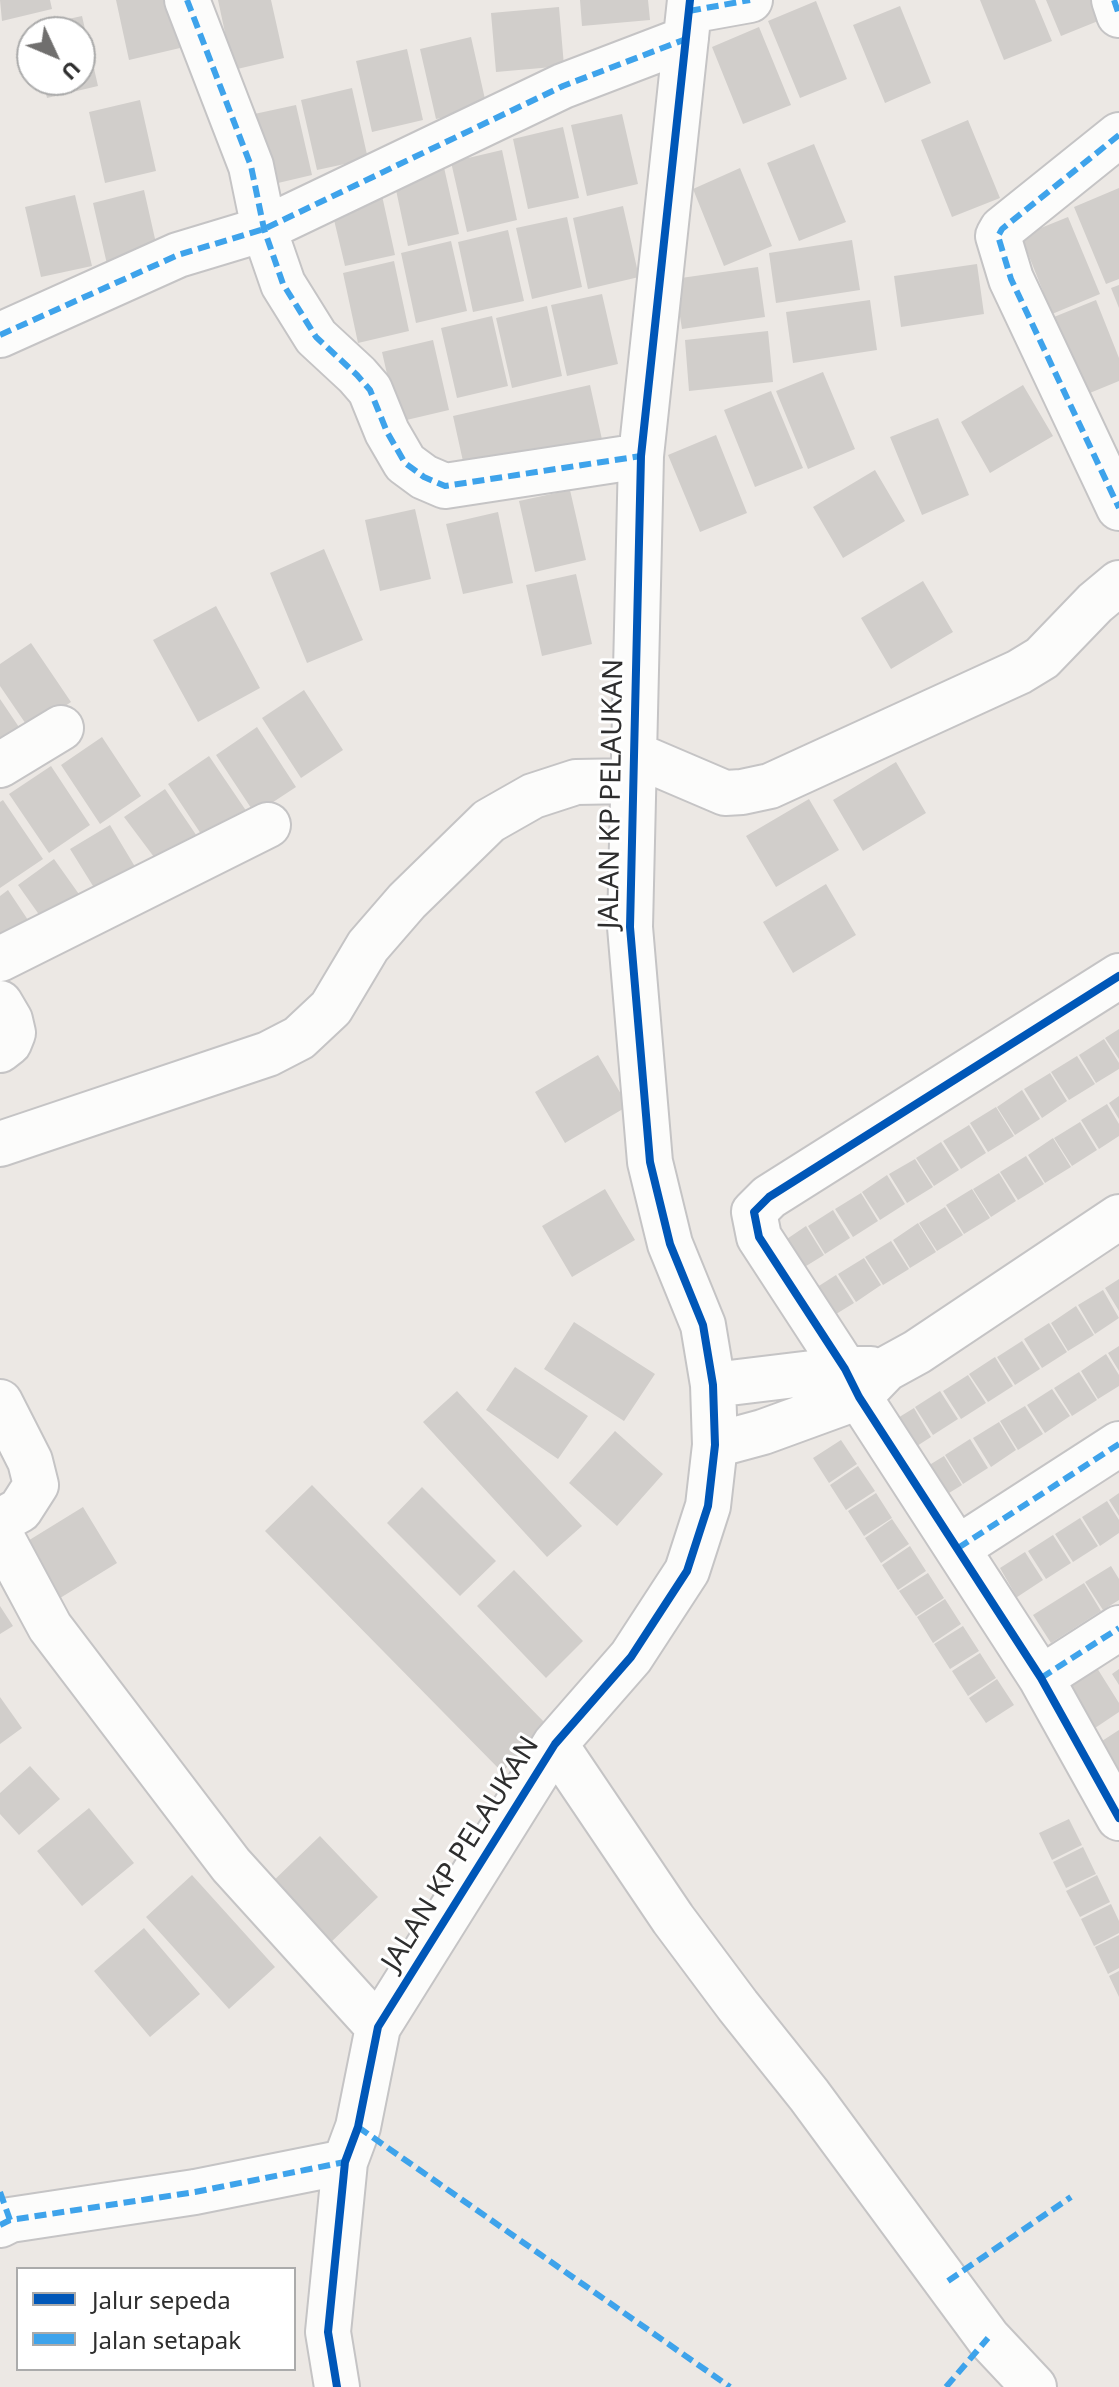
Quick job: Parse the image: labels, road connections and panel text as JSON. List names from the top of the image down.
{
  "streets": {
    "street": ["JALAN KP PELAUKAN"]
  },
  "legend": ["Jalur sepeda", "Jalan setapak"],
  "north": "bottom right"
}
